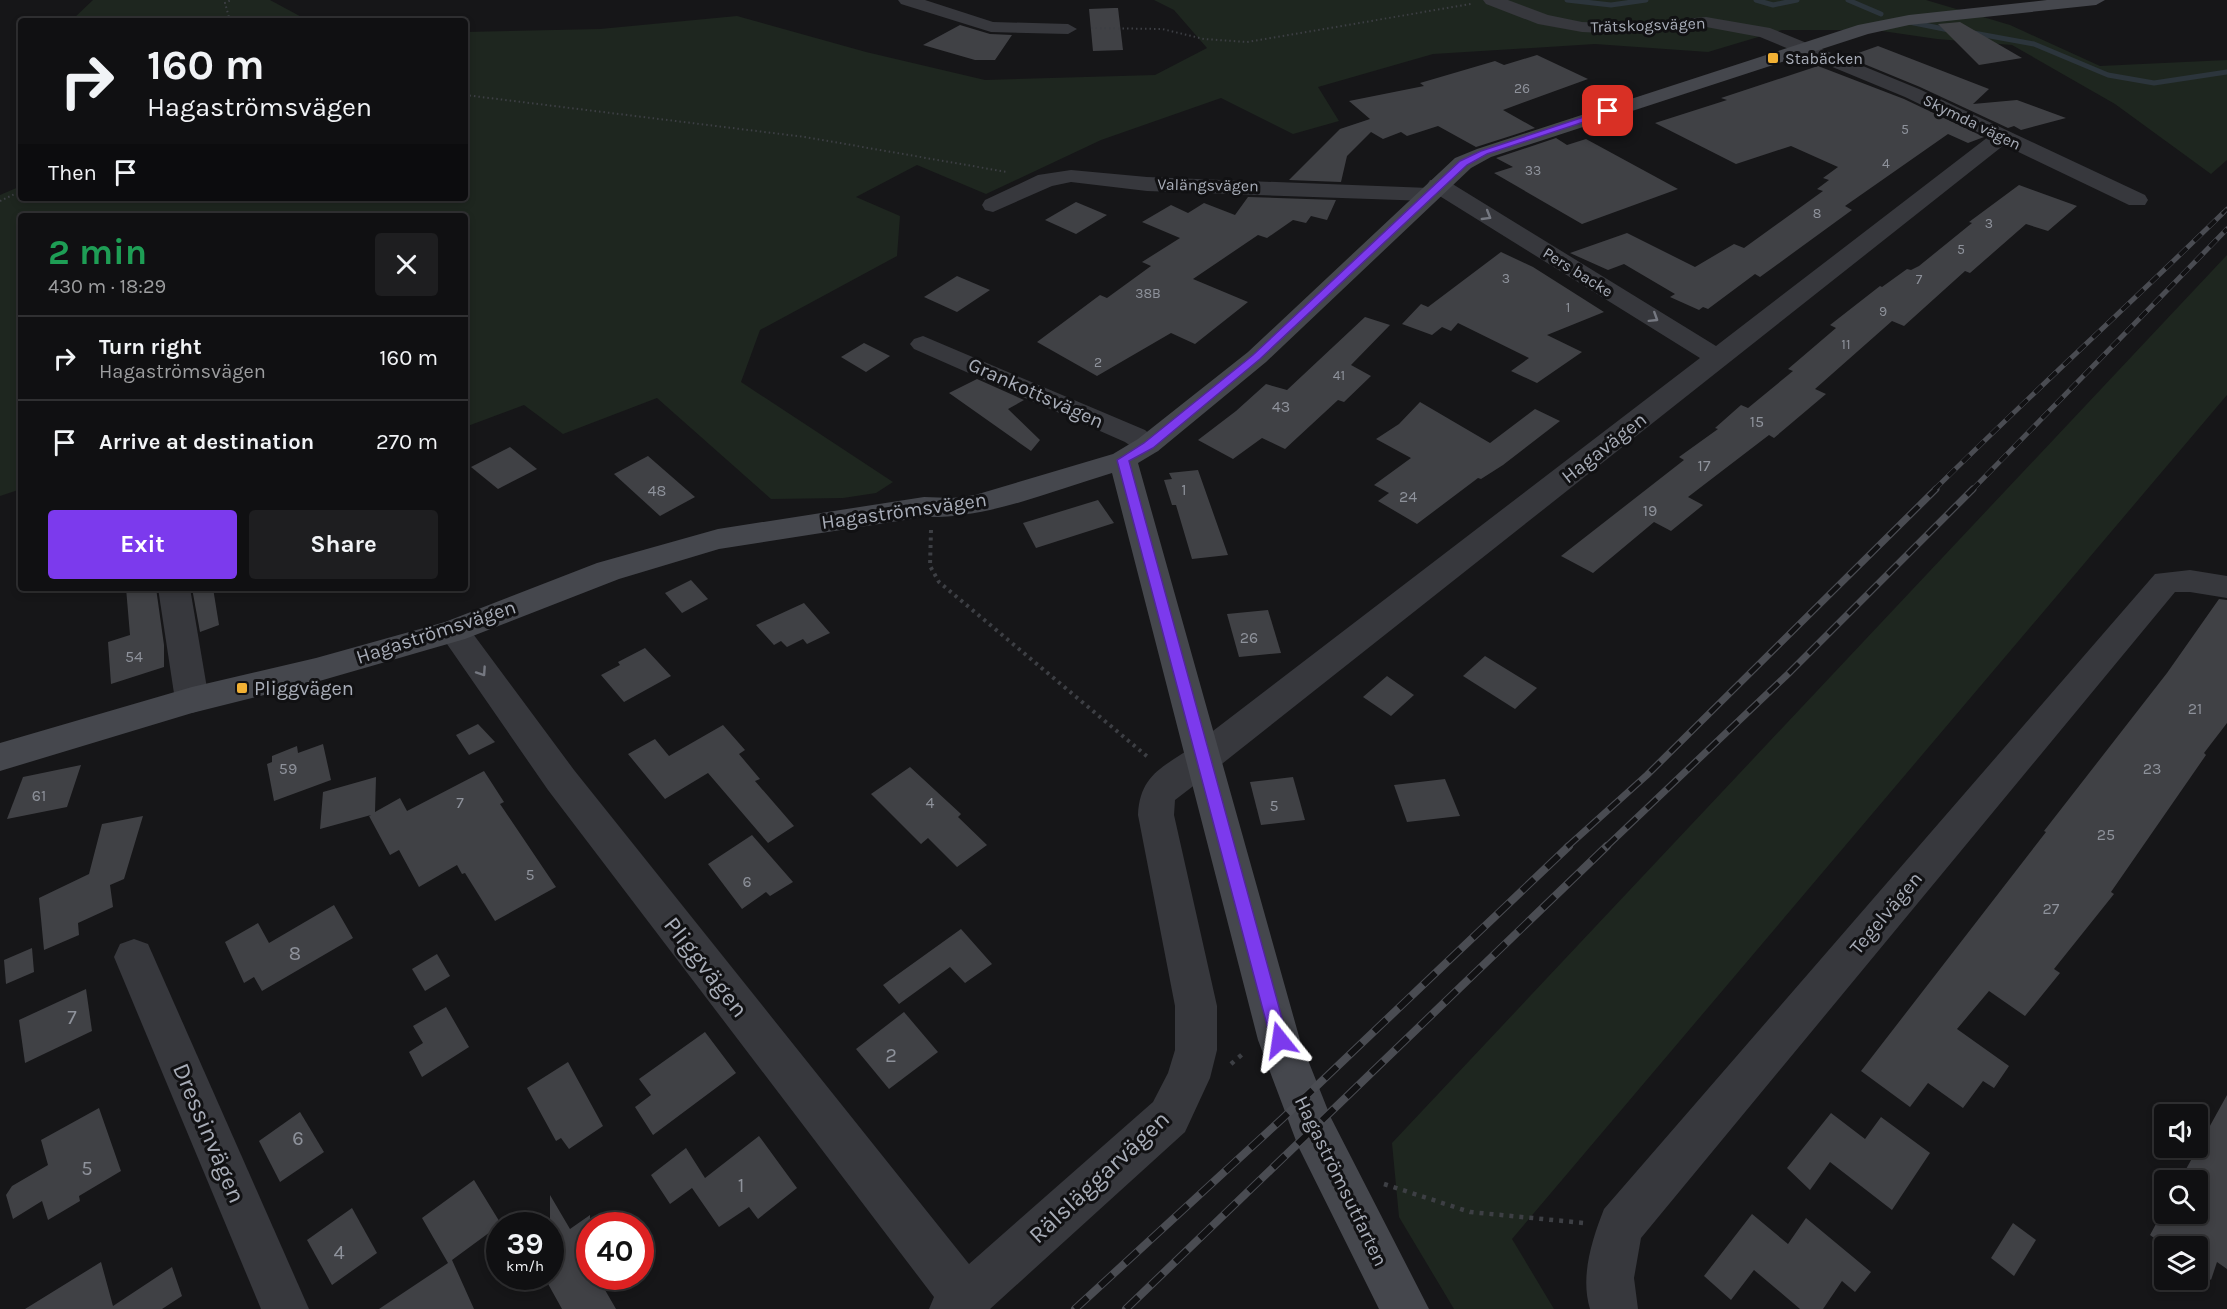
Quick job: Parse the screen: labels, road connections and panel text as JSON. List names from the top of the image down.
{
  "streets": {
    "street": [
      "Trätskogsvägen",
      "Skymda vägen",
      "Valängsvägen",
      "Pers backe",
      "Grankottsvägen",
      "Hagavägen",
      "Hagaströmsvägen",
      "Tegelvägen",
      "Pliggvägen",
      "Dressinvägen",
      "Rälsläggarvägen",
      "Hagaströmsutfarten"
    ]
  },
  "crossings": [
    ["Trätskogsvägen", "Skymda vägen"],
    ["Trätskogsvägen", "Hagaströmsvägen"],
    ["Skymda vägen", "Hagavägen"],
    ["Skymda vägen", "Hagaströmsvägen"],
    ["Valängsvägen", "Pers backe"],
    ["Valängsvägen", "Hagaströmsvägen"],
    ["Pers backe", "Hagavägen"],
    ["Pers backe", "Hagaströmsvägen"],
    ["Grankottsvägen", "Hagaströmsvägen"],
    ["Grankottsvägen", "Hagaströmsutfarten"],
    ["Hagavägen", "Rälsläggarvägen"],
    ["Hagavägen", "Hagaströmsutfarten"],
    ["Hagaströmsvägen", "Pliggvägen"],
    ["Hagaströmsvägen", "Hagaströmsutfarten"],
    ["Pliggvägen", "Rälsläggarvägen"],
    ["Rälsläggarvägen", "Hagaströmsutfarten"]
  ],
  "one_way": ["Pers backe", "Pliggvägen"],
  "places": {
    "transit": ["Stabäcken", "Pliggvägen"]
  },
  "house_numbers": [
    "26",
    "5",
    "4",
    "33",
    "8",
    "3",
    "5",
    "3",
    "7",
    "38B",
    "1",
    "9",
    "11",
    "2",
    "41",
    "43",
    "15",
    "17",
    "1",
    "48",
    "24",
    "19",
    "26",
    "54",
    "21",
    "59",
    "23",
    "61",
    "7",
    "4",
    "5",
    "25",
    "5",
    "6",
    "27",
    "8",
    "7",
    "2",
    "6",
    "5",
    "1",
    "4"
  ],
  "page": {
    "turn": ["160 m", "Hagaströmsvägen"],
    "then": "Then",
    "heading": ["2 min", "430 m · 18:29"],
    "list": [
      {
        "name": "Turn right",
        "note": "Hagaströmsvägen",
        "value": "160 m"
      },
      {
        "name": "Arrive at destination",
        "value": "270 m"
      }
    ],
    "buttons": ["Exit", "Share"],
    "speed": "39 km/h",
    "limit": "40"
  }
}
